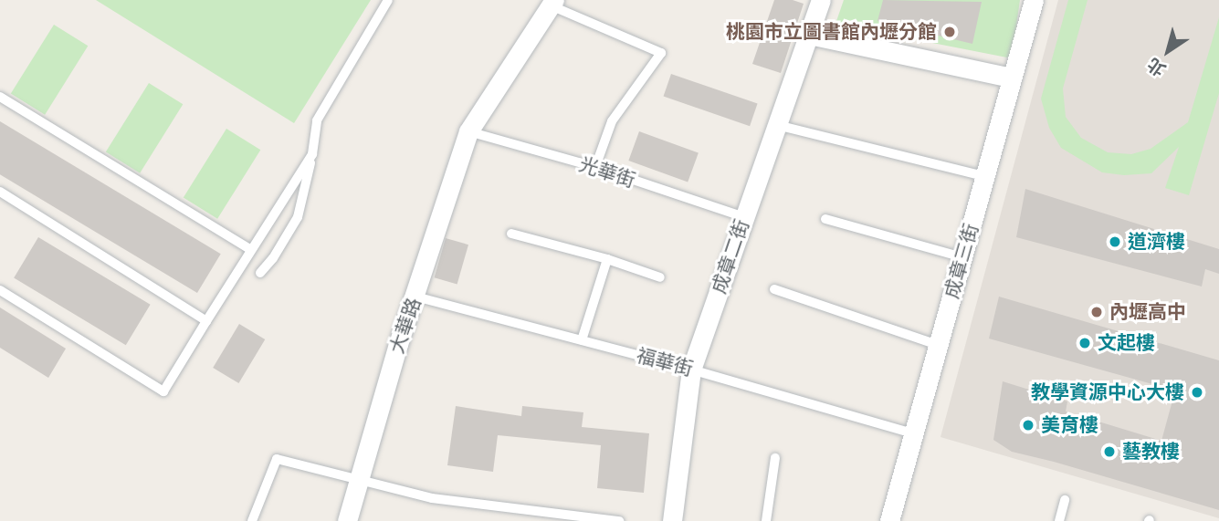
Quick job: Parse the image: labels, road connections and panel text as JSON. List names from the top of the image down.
{
  "streets": {
    "street": ["成章二街", "成章三街", "大華路"],
    "lane": ["光華街", "福華街"]
  },
  "crossings": [
    ["光華街", "成章二街"],
    ["光華街", "大華路"],
    ["成章二街", "福華街"],
    ["成章三街", "福華街"],
    ["大華路", "福華街"]
  ],
  "places": [
    "桃園市立圖書館內壢分館",
    "道濟樓",
    "內壢高中",
    "文起樓",
    "教學資源中心大樓",
    "美育樓",
    "藝教樓"
  ],
  "north": "bottom left"
}
